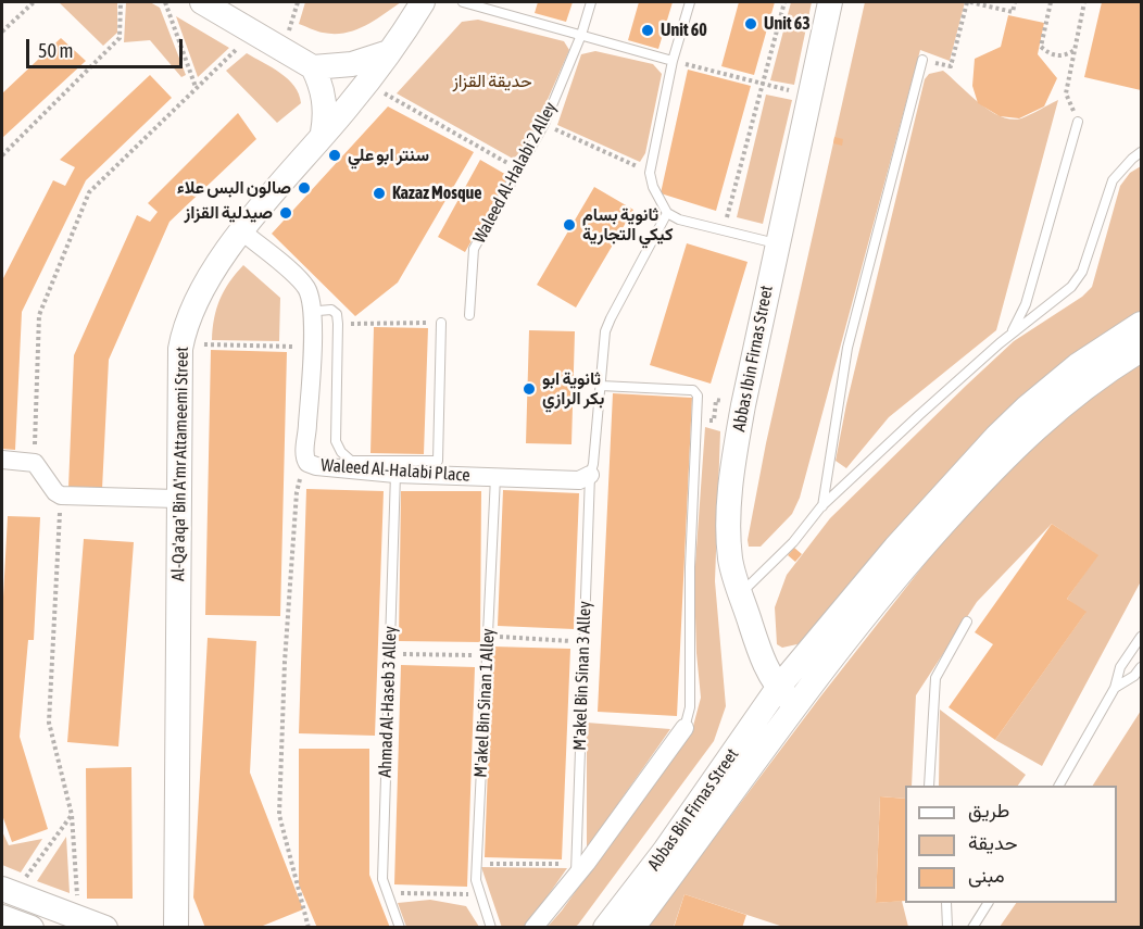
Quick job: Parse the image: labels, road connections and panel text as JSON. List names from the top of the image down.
{
  "streets": {
    "main road": ["Abbas Ibin Firnas Street", "Al-Qa'aqa' Bin A'mr Attameemi Street", "Abbas Bin Firnas Street"],
    "street": ["Waleed Al-Halabi Place"],
    "lane": [
      "Waleed Al-Halabi 2 Alley",
      "M'akel Bin Sinan 3 Alley",
      "Ahmad Al-Haseb 3 Alley",
      "M'akel Bin Sinan 1 Alley"
    ]
  },
  "crossings": [
    ["Abbas Ibin Firnas Street", "Abbas Bin Firnas Street"],
    ["Al-Qa'aqa' Bin A'mr Attameemi Street", "Waleed Al-Halabi Place"],
    ["Waleed Al-Halabi Place", "M'akel Bin Sinan 3 Alley"],
    ["Waleed Al-Halabi Place", "Ahmad Al-Haseb 3 Alley"],
    ["Waleed Al-Halabi Place", "M'akel Bin Sinan 1 Alley"]
  ],
  "parks": ["حديقة القزاز"],
  "places": [
    "Unit 63",
    "Unit 60",
    "سنتر ابو علي",
    "صالون البس علاء",
    "Kazaz Mosque",
    "صيدلية القزاز",
    "ثانوية بسام كيكي التجارية",
    "ثانوية ابو بكر الرازي"
  ],
  "legend": ["طريق", "حديقة", "مبنى"],
  "scale_bar": "50 m"
}
